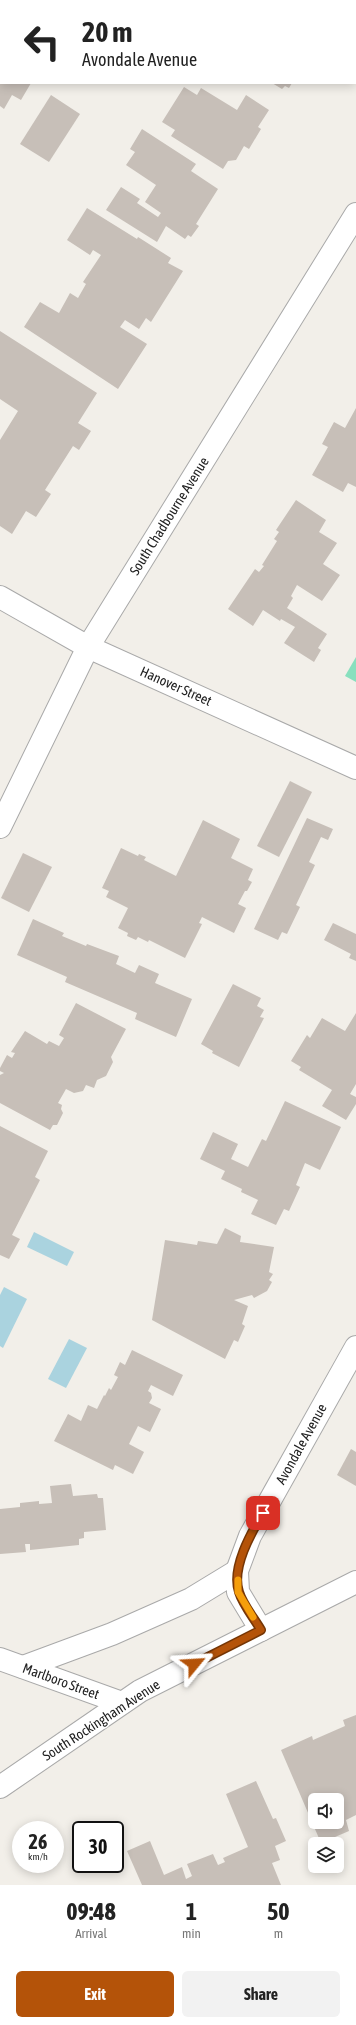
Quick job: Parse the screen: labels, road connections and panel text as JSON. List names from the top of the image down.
{
  "streets": {
    "street": [
      "South Chadbourne Avenue",
      "Hanover Street",
      "Avondale Avenue",
      "Marlboro Street",
      "South Rockingham Avenue"
    ]
  },
  "crossings": [
    ["South Chadbourne Avenue", "Hanover Street"],
    ["Avondale Avenue", "South Rockingham Avenue"],
    ["Marlboro Street", "South Rockingham Avenue"]
  ],
  "page": {
    "turn": ["20 m", "Avondale Avenue"],
    "speed": "26 km/h",
    "limit": "30",
    "eta": [
      "09:48",
      "Arrival",
      "1",
      "min",
      "50",
      "m"
    ],
    "buttons": ["Exit", "Share"]
  }
}
